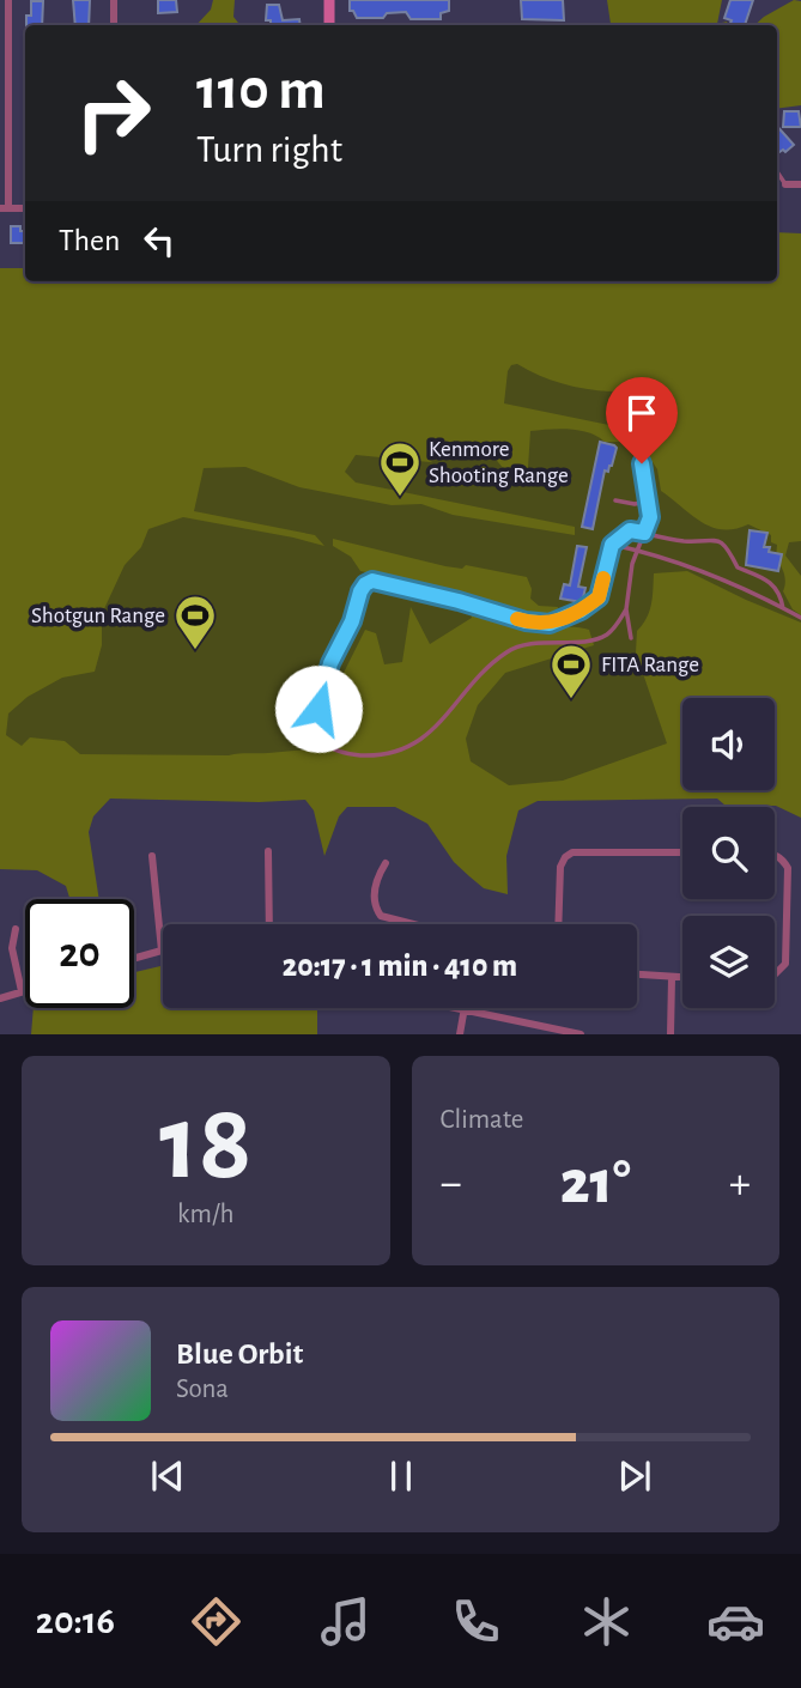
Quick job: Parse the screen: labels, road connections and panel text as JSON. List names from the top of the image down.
{
  "places": {
    "sports": ["Kenmore Shooting Range", "Shotgun Range", "FITA Range"]
  },
  "page": {
    "turn": ["110 m", "Turn right"],
    "then": "Then",
    "limit": "20",
    "trip": "20:17 · 1 min · 410 m",
    "tile": [
      ["18", "km/h"],
      "Climate"
    ],
    "heat": ["−", "21°", "+"],
    "song": ["Blue Orbit", "Sona"],
    "tabs": "20:16"
  }
}
